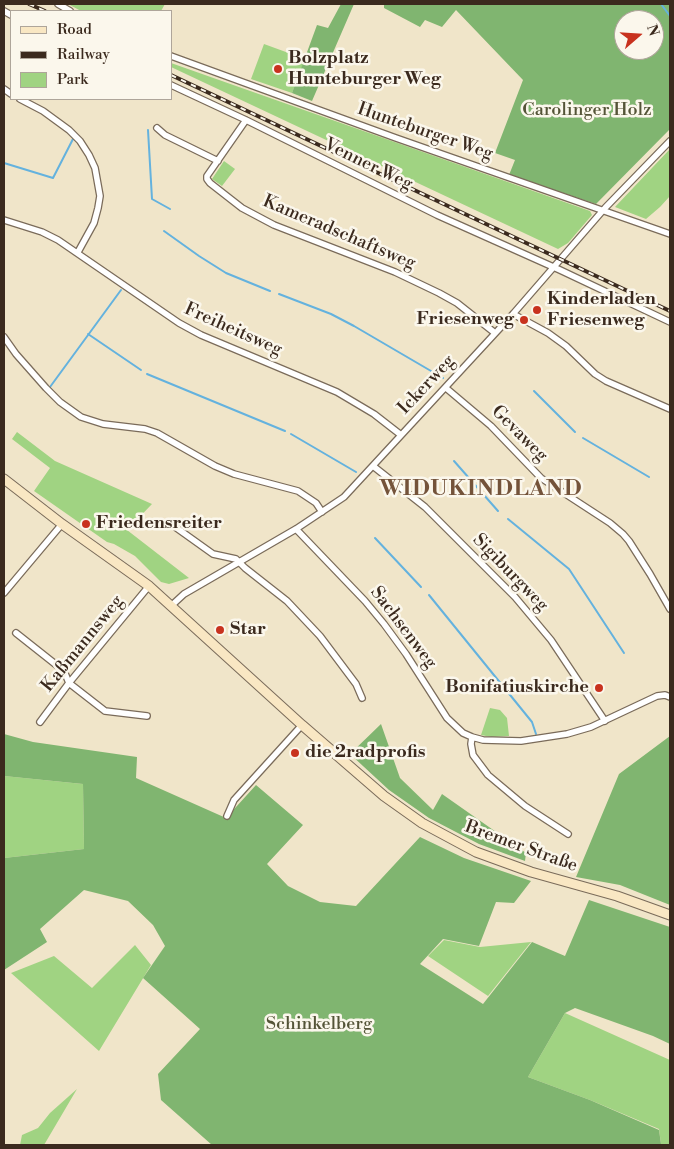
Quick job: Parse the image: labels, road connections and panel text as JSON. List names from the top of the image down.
{
  "streets": {
    "main road": ["Bremer Straße"],
    "street": [
      "Hunteburger Weg",
      "Venner Weg",
      "Kameradschaftsweg",
      "Freiheitsweg",
      "Ickerweg",
      "Gevaweg",
      "Sigiburgweg",
      "Sachsenweg",
      "Kaßmannsweg"
    ]
  },
  "crossings": [
    ["Hunteburger Weg", "Ickerweg"],
    ["Venner Weg", "Kameradschaftsweg"],
    ["Venner Weg", "Ickerweg"],
    ["Kameradschaftsweg", "Ickerweg"],
    ["Freiheitsweg", "Ickerweg"],
    ["Ickerweg", "Gevaweg"],
    ["Ickerweg", "Sigiburgweg"],
    ["Ickerweg", "Sachsenweg"],
    ["Ickerweg", "Bremer Straße"],
    ["Sigiburgweg", "Sachsenweg"],
    ["Kaßmannsweg", "Bremer Straße"]
  ],
  "districts": ["WIDUKINDLAND"],
  "parks": ["Carolinger Holz", "Schinkelberg"],
  "places": [
    "Bolzplatz Hunteburger Weg",
    "Kinderladen Friesenweg",
    "Friesenweg",
    "Friedensreiter",
    "Star",
    "Bonifatiuskirche",
    "die 2radprofis"
  ],
  "legend": ["Road", "Railway", "Park"],
  "north": "right"
}
